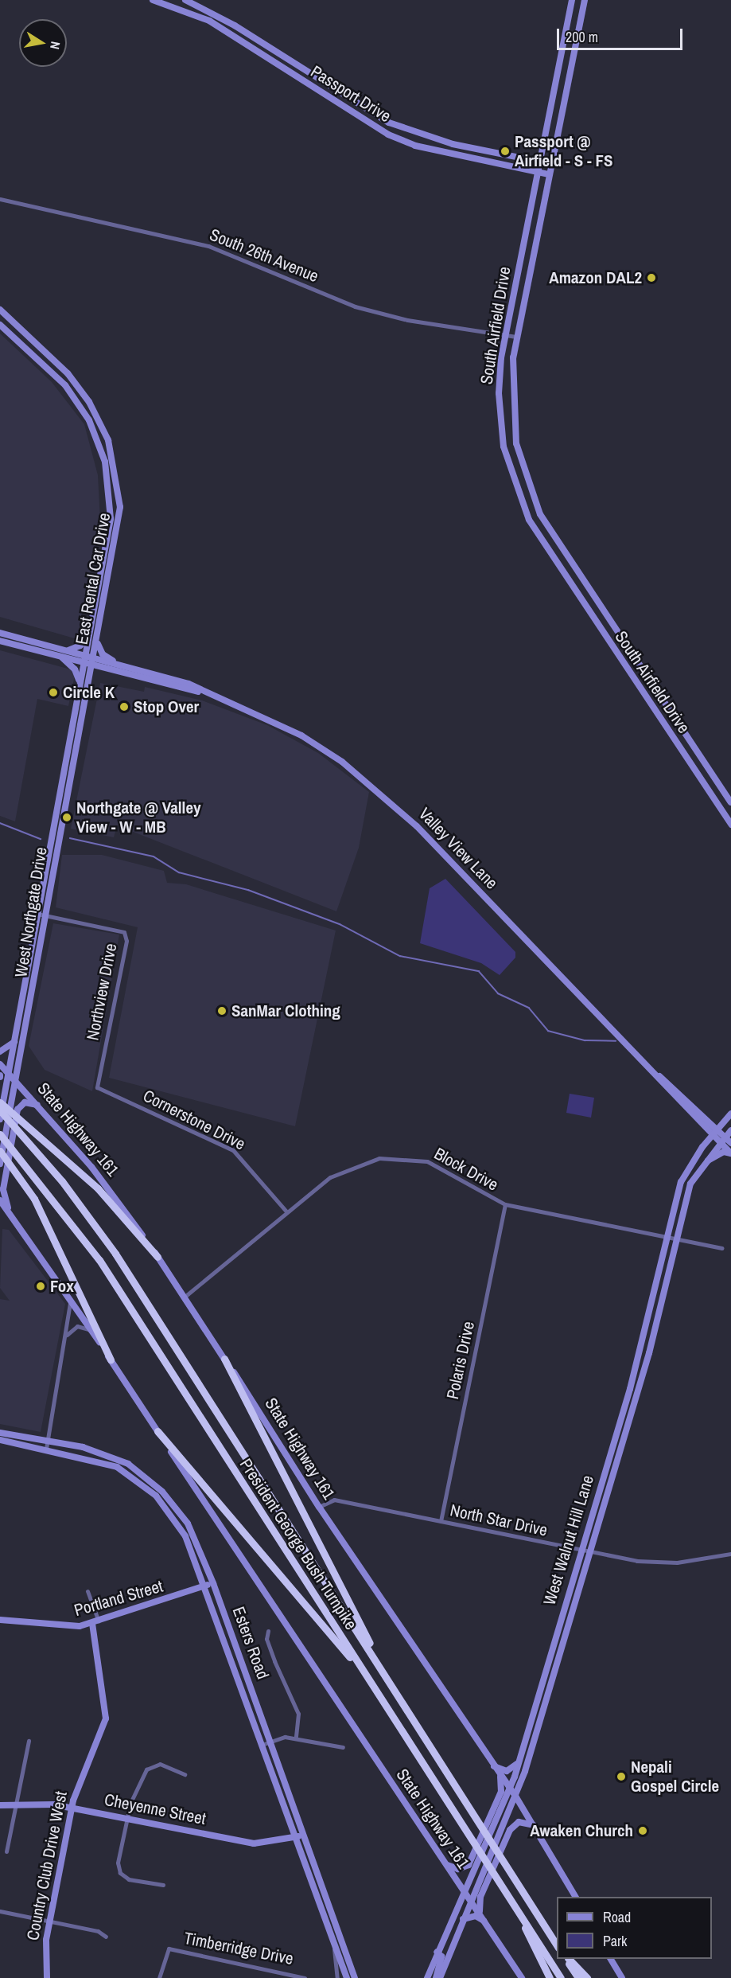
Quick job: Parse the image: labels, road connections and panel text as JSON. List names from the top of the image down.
{
  "streets": {
    "highway": ["President George Bush Turnpike"],
    "main road": [
      "Passport Drive",
      "South Airfield Drive",
      "East Rental Car Drive",
      "Valley View Lane",
      "West Northgate Drive",
      "State Highway 161",
      "West Walnut Hill Lane",
      "Portland Street",
      "Esters Road",
      "Cheyenne Street",
      "Country Club Drive West"
    ],
    "street": [
      "South 26th Avenue",
      "Northview Drive",
      "Cornerstone Drive",
      "Block Drive",
      "Polaris Drive",
      "North Star Drive",
      "Timberridge Drive"
    ]
  },
  "crossings": [
    ["Passport Drive", "South Airfield Drive"],
    ["South 26th Avenue", "South Airfield Drive"],
    ["East Rental Car Drive", "Valley View Lane"],
    ["East Rental Car Drive", "West Northgate Drive"],
    ["Valley View Lane", "West Northgate Drive"],
    ["Valley View Lane", "West Walnut Hill Lane"],
    ["West Northgate Drive", "Northview Drive"],
    ["West Northgate Drive", "State Highway 161"],
    ["Northview Drive", "Cornerstone Drive"],
    ["Cornerstone Drive", "Block Drive"],
    ["State Highway 161", "Block Drive"],
    ["State Highway 161", "North Star Drive"],
    ["State Highway 161", "West Walnut Hill Lane"],
    ["Block Drive", "Polaris Drive"],
    ["Block Drive", "West Walnut Hill Lane"],
    ["Polaris Drive", "North Star Drive"],
    ["North Star Drive", "West Walnut Hill Lane"],
    ["Portland Street", "Esters Road"],
    ["Portland Street", "Country Club Drive West"],
    ["Esters Road", "Cheyenne Street"],
    ["Cheyenne Street", "Country Club Drive West"]
  ],
  "places": [
    "Passport @ Airfield - S - FS",
    "Amazon DAL2",
    "Circle K",
    "Stop Over",
    "Northgate @ Valley View - W - MB",
    "SanMar Clothing",
    "Fox",
    "Nepali Gospel Circle",
    "Awaken Church"
  ],
  "legend": ["Road", "Park"],
  "scale_bar": "200 m",
  "north": "right"
}
